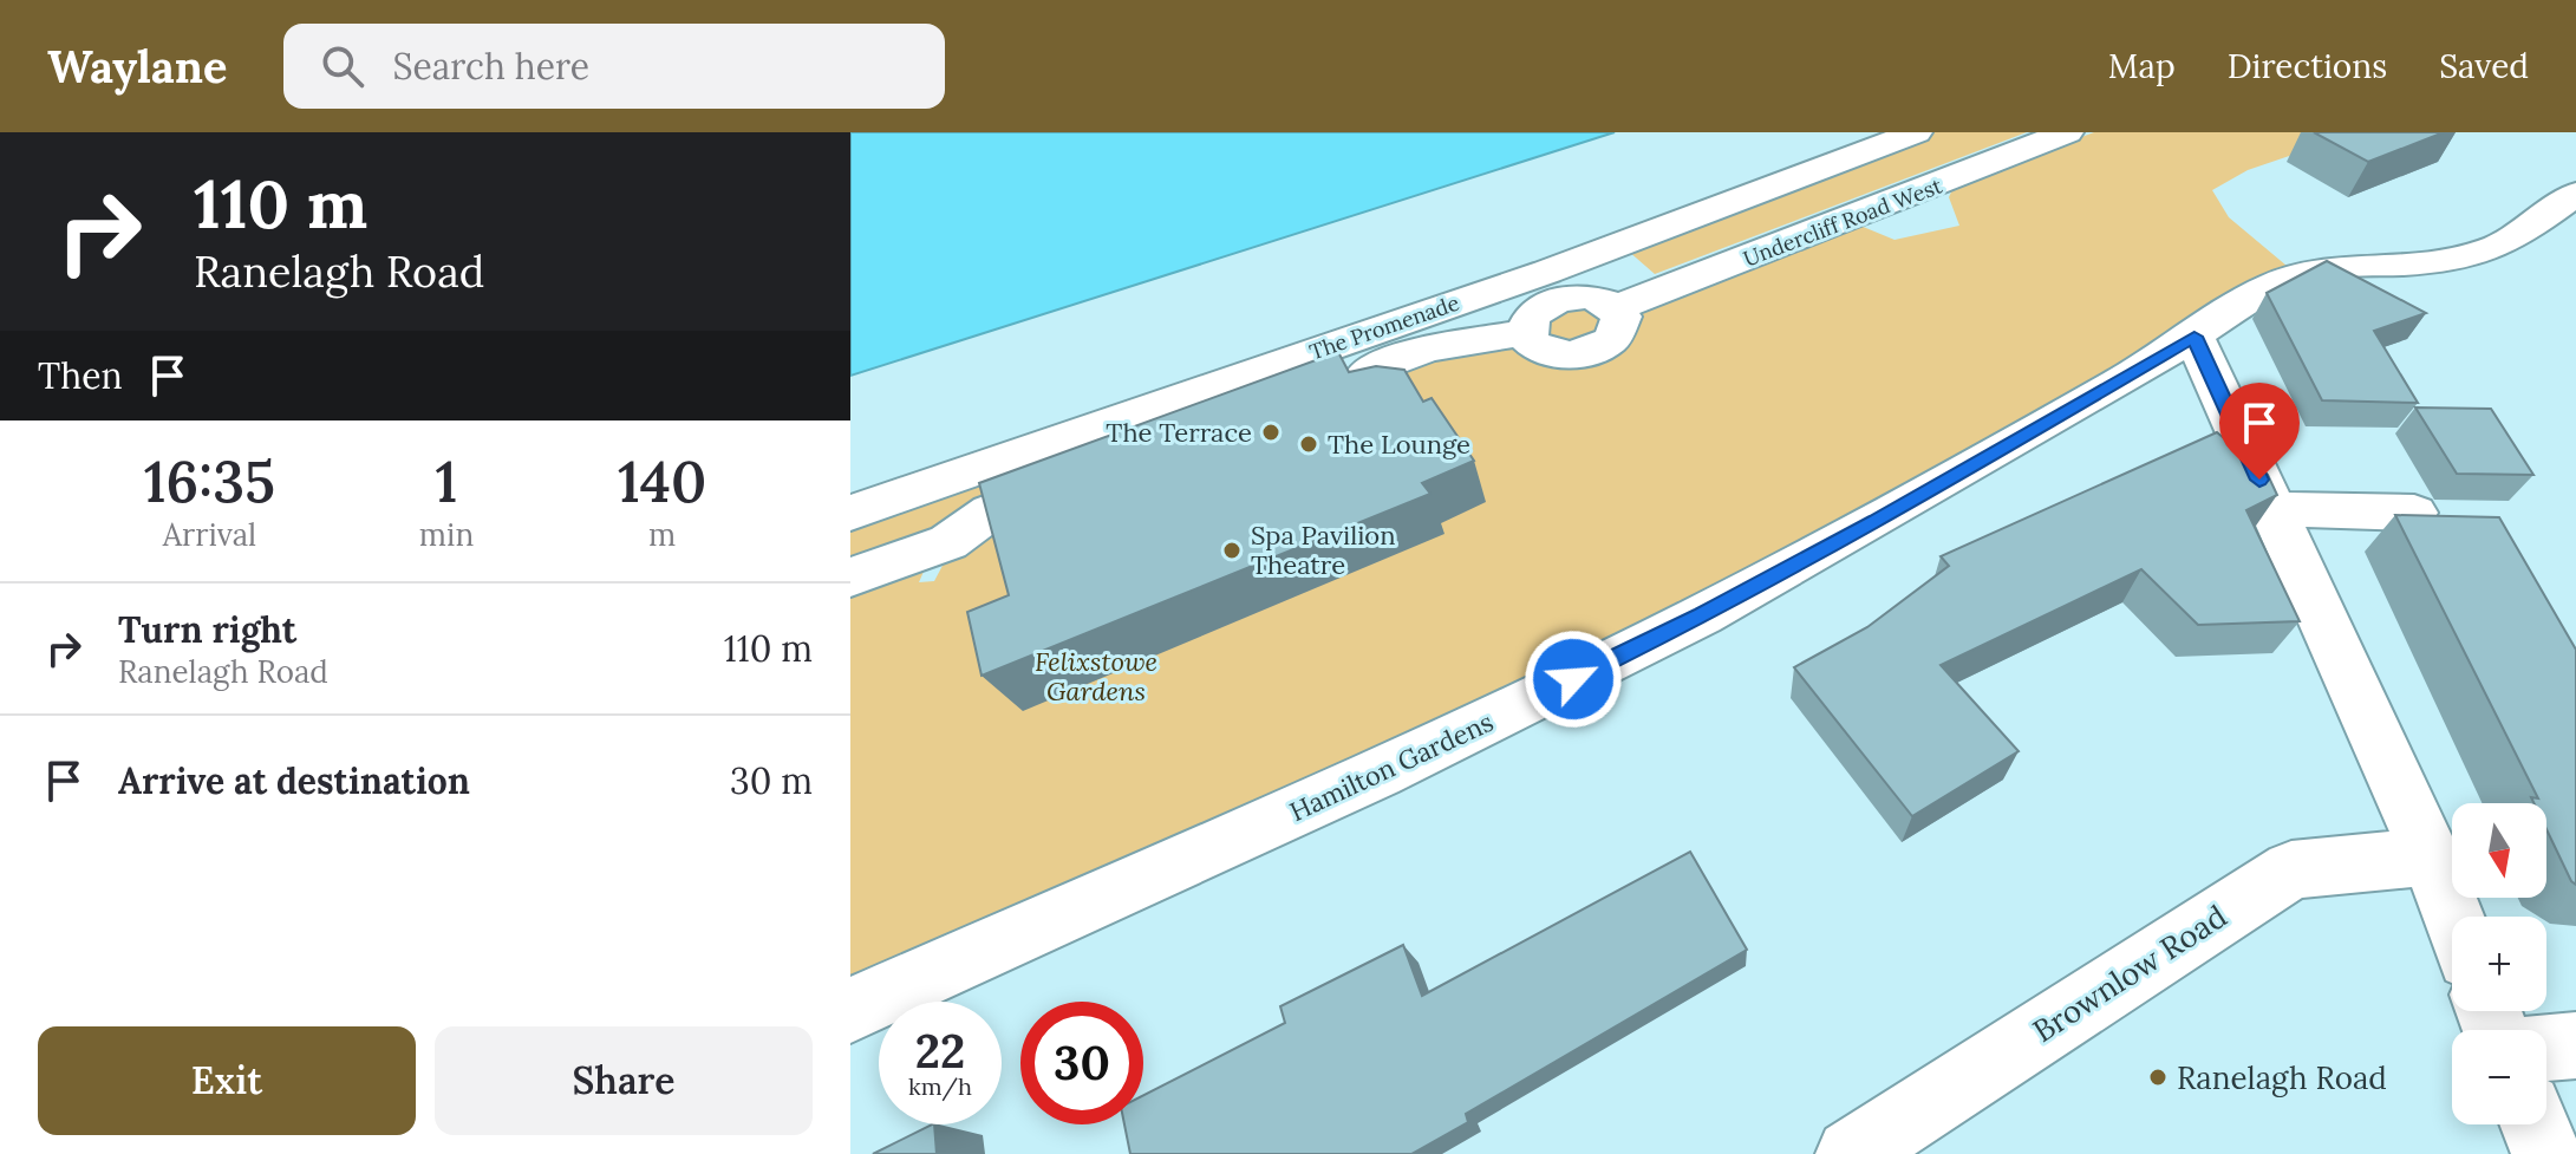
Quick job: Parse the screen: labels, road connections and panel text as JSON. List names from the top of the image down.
{
  "streets": {
    "street": [
      "Undercliff Road West",
      "The Promenade",
      "Hamilton Gardens",
      "Brownlow Road"
    ]
  },
  "parks": ["Felixstowe Gardens"],
  "places": [
    "The Terrace",
    "The Lounge",
    "Spa Pavilion Theatre",
    "Ranelagh Road"
  ],
  "north": "bottom",
  "page": {
    "header": "Waylane",
    "search": "Search here",
    "nav": ["Map", "Directions", "Saved"],
    "turn": ["110 m", "Ranelagh Road"],
    "then": "Then",
    "eta": [
      "16:35",
      "Arrival",
      "1",
      "min",
      "140",
      "m"
    ],
    "list": [
      {
        "name": "Turn right",
        "note": "Ranelagh Road",
        "value": "110 m"
      },
      {
        "name": "Arrive at destination",
        "value": "30 m"
      }
    ],
    "map_buttons": ["+", "−"],
    "speed": "22 km/h",
    "limit": "30",
    "buttons": ["Exit", "Share"]
  }
}
